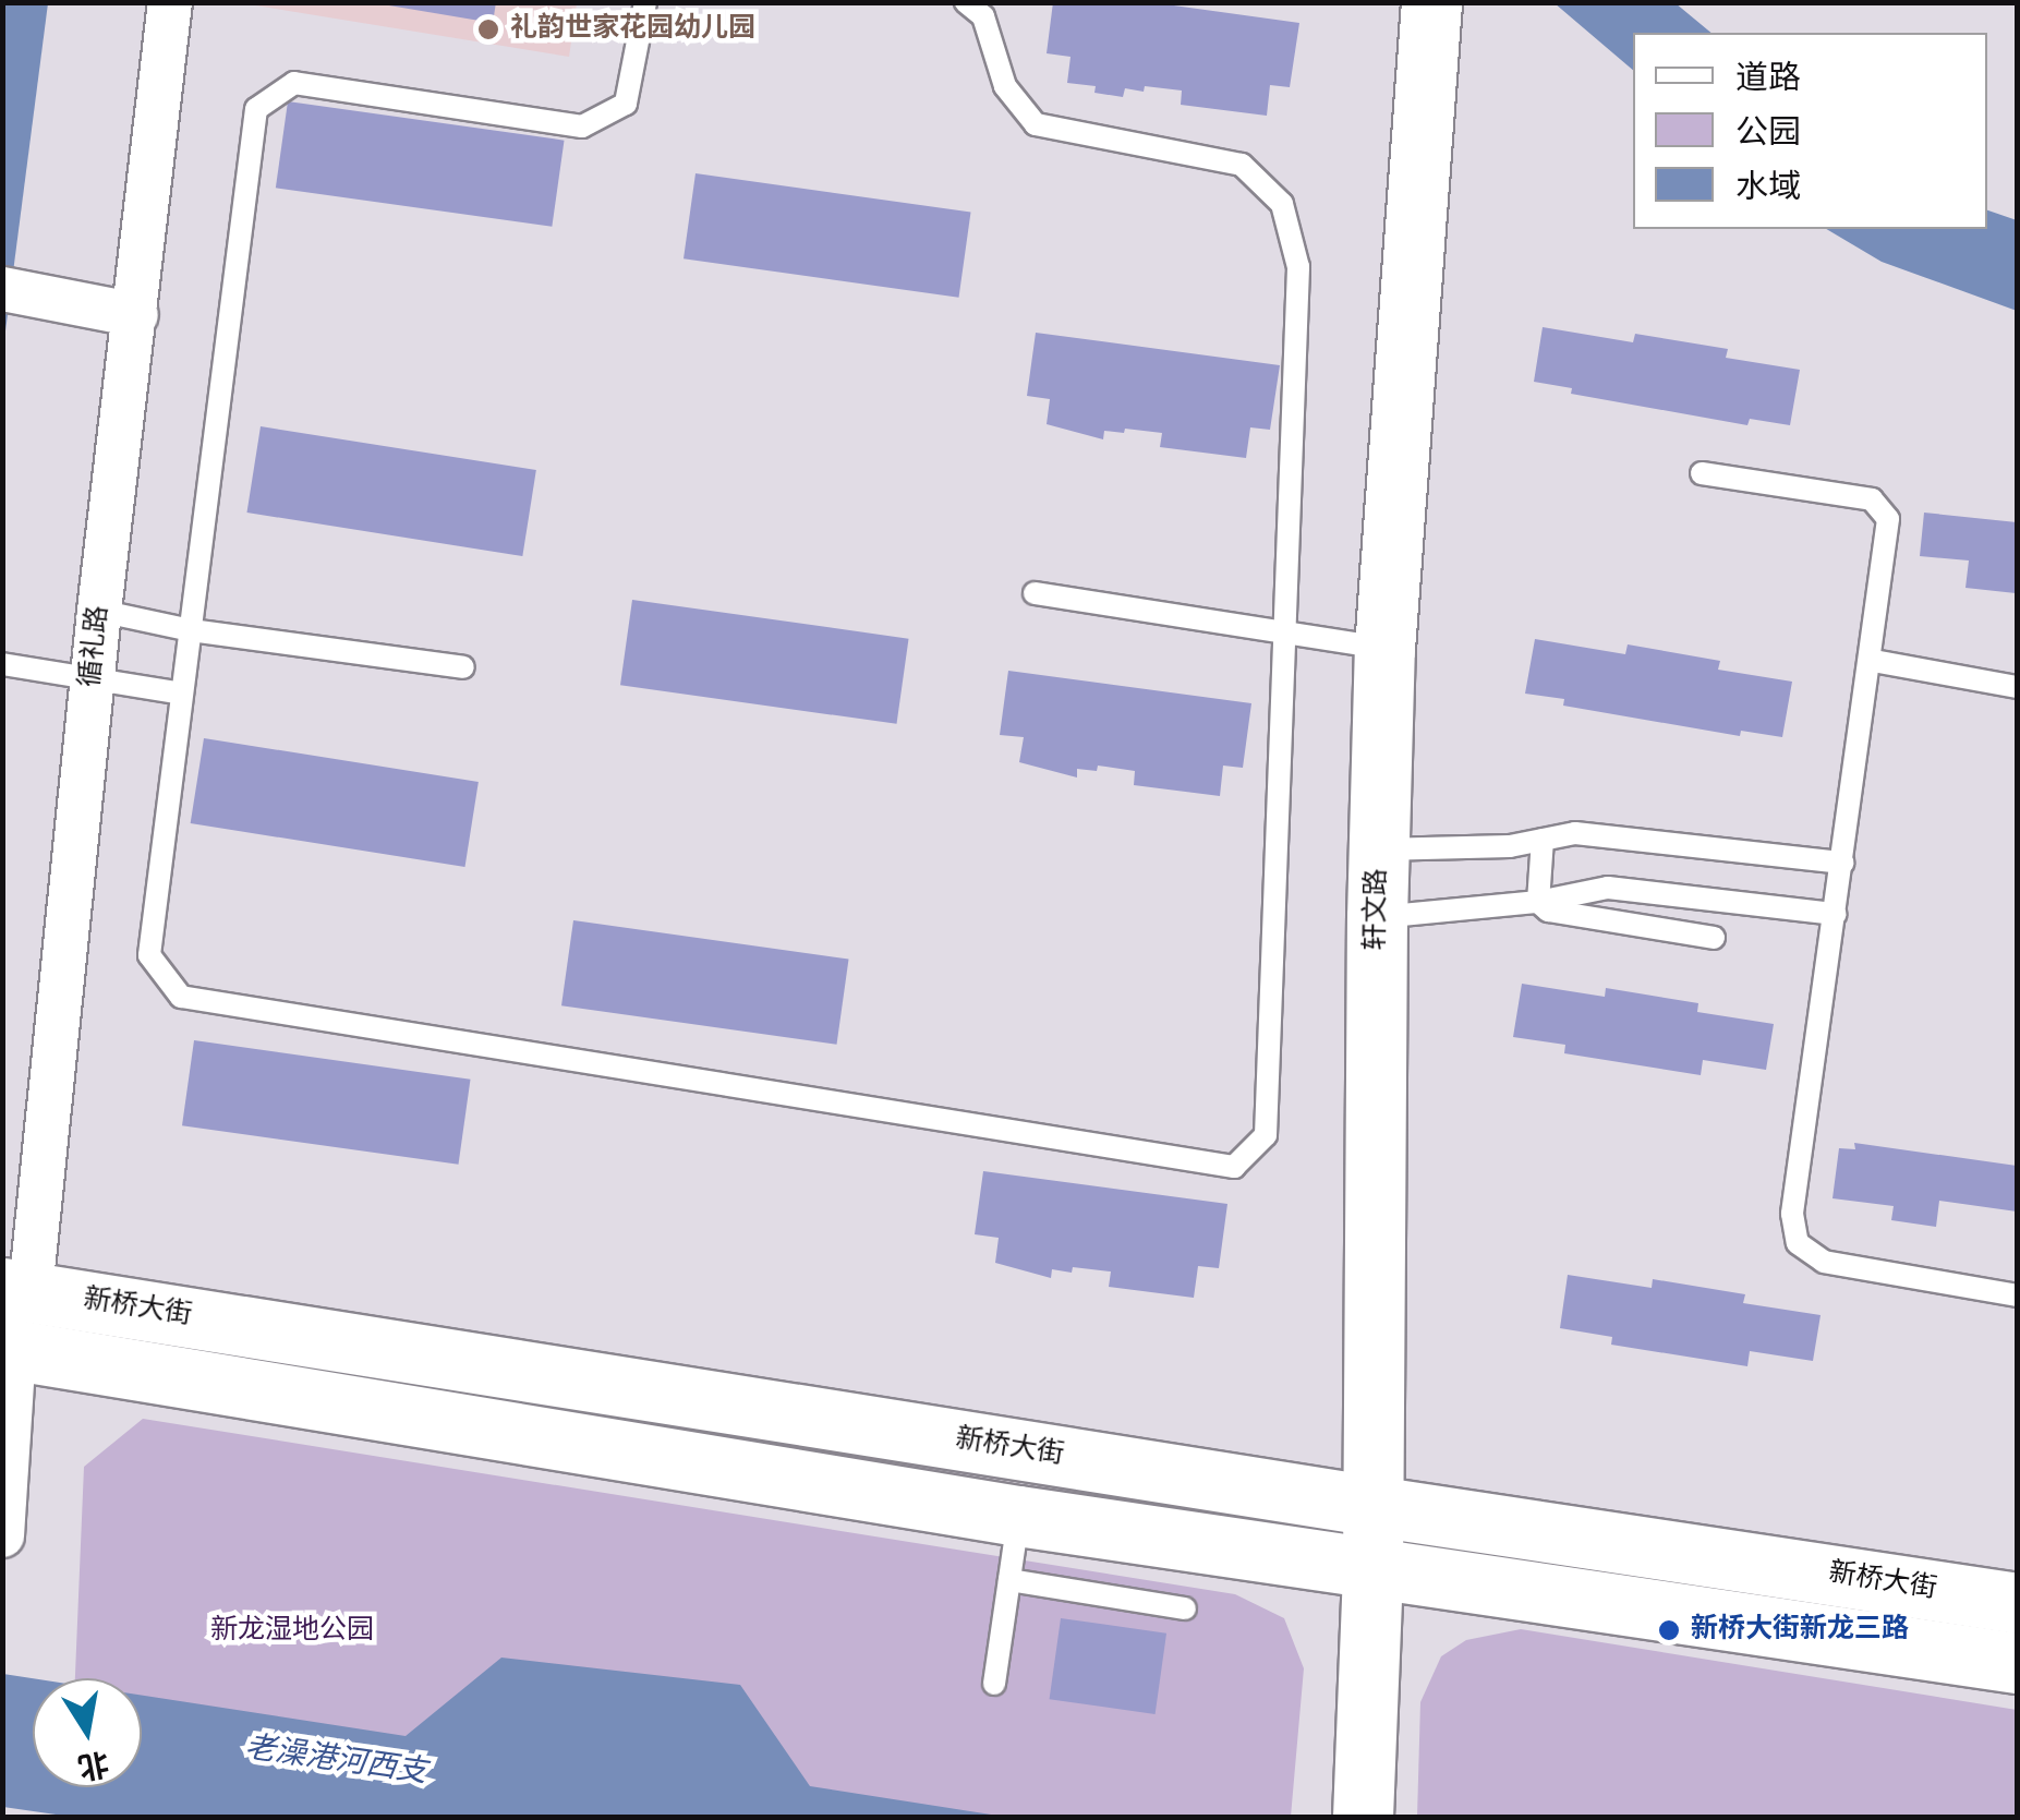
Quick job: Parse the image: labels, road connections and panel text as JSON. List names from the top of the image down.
{
  "streets": {
    "street": ["循礼路", "轩文路", "新桥大街"]
  },
  "crossings": [
    ["循礼路", "新桥大街"],
    ["轩文路", "新桥大街"]
  ],
  "water": ["老澡港河西支"],
  "parks": ["新龙湿地公园"],
  "places": ["礼韵世家花园幼儿园", "新桥大街新龙三路"],
  "legend": ["道路", "公园", "水域"],
  "north": "bottom"
}
